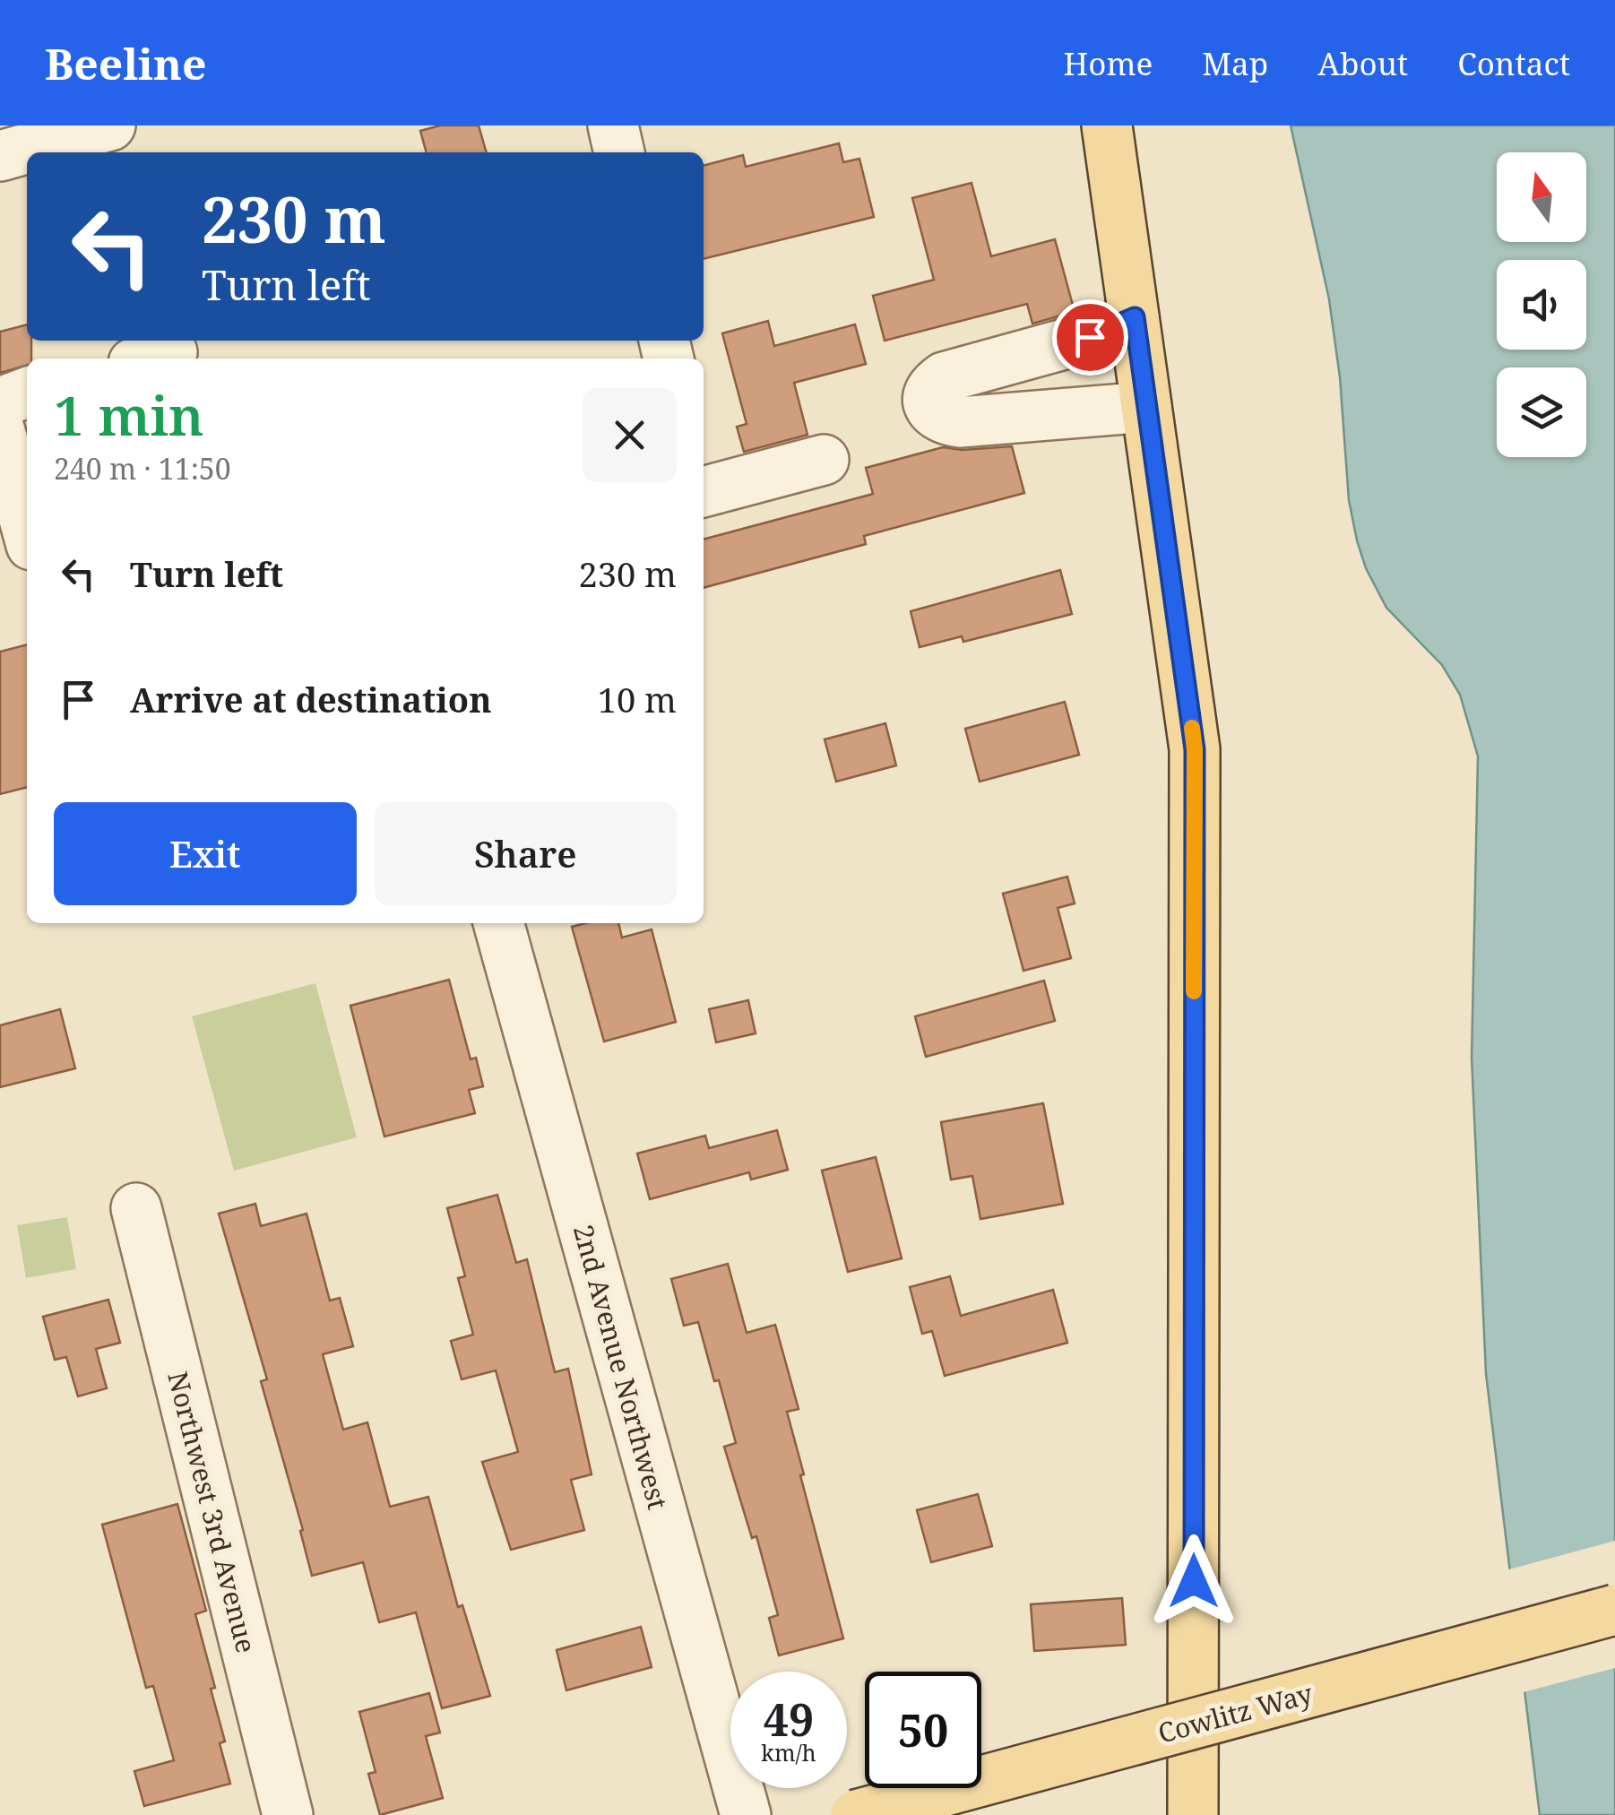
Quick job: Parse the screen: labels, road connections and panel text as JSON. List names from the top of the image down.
{
  "streets": {
    "main road": ["Cowlitz Way"],
    "street": ["2nd Avenue Northwest", "Northwest 3rd Avenue"]
  },
  "north": "top",
  "page": {
    "header": "Beeline",
    "nav": [
      "Home",
      "Map",
      "About",
      "Contact"
    ],
    "turn": ["230 m", "Turn left"],
    "heading": ["1 min", "240 m · 11:50"],
    "list": [
      {
        "name": "Turn left",
        "value": "230 m"
      },
      {
        "name": "Arrive at destination",
        "value": "10 m"
      }
    ],
    "buttons": ["Exit", "Share"],
    "speed": "49 km/h",
    "limit": "50"
  }
}
